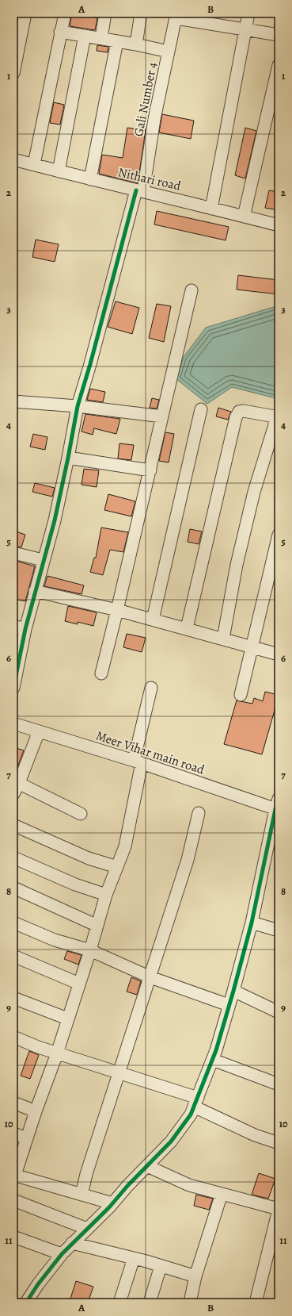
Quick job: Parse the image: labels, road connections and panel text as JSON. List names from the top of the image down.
{
  "streets": {
    "street": ["Gali Number 4", "Nithari road", "Meer Vihar main road"]
  },
  "crossings": [
    ["Gali Number 4", "Nithari road"]
  ],
  "grid": {
    "columns": ["A", "B"],
    "rows": [
      "1",
      "2",
      "3",
      "4",
      "5",
      "6",
      "7",
      "8",
      "9",
      "10",
      "11"
    ]
  }
}
